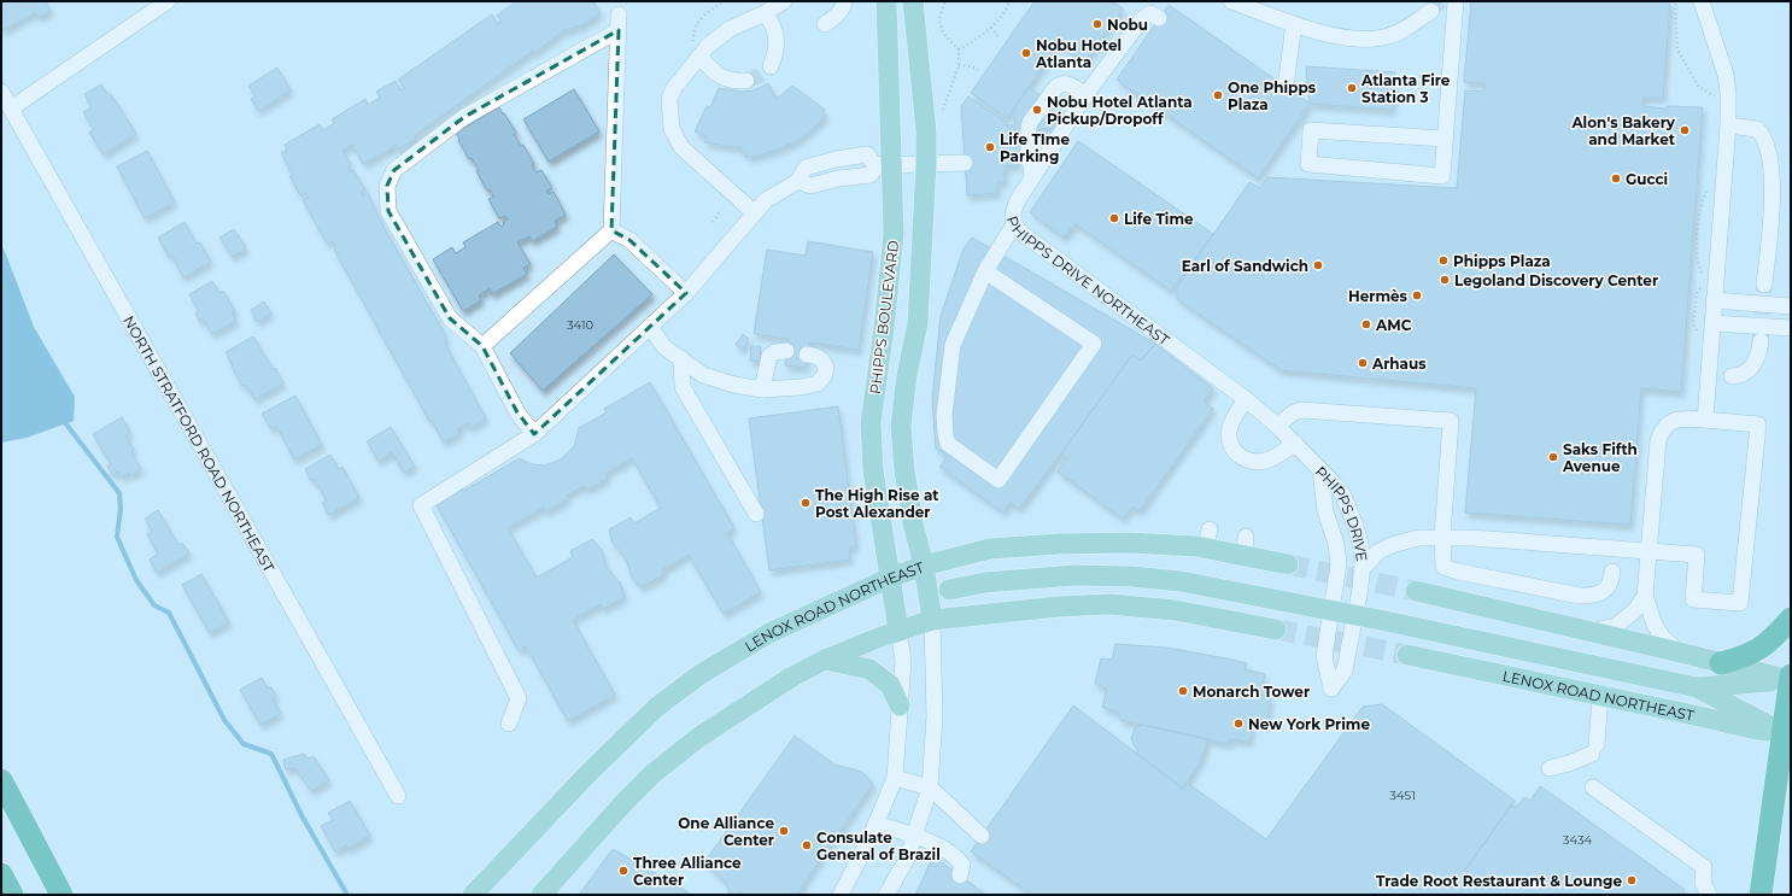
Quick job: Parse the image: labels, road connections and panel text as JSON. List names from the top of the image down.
{
  "streets": {
    "main road": ["PHIPPS BOULEVARD", "LENOX ROAD NORTHEAST"],
    "street": ["PHIPPS DRIVE NORTHEAST", "NORTH STRATFORD ROAD NORTHEAST", "PHIPPS DRIVE"]
  },
  "crossings": [
    ["PHIPPS DRIVE NORTHEAST", "PHIPPS DRIVE"],
    ["PHIPPS BOULEVARD", "LENOX ROAD NORTHEAST"]
  ],
  "places": [
    "Nobu",
    "Nobu Hotel Atlanta",
    "Atlanta Fire Station 3",
    "One Phipps Plaza",
    "Nobu Hotel Atlanta Pickup/Dropoff",
    "Alon's Bakery and Market",
    "Life TIme Parking",
    "Gucci",
    "Life Time",
    "Phipps Plaza",
    "Earl of Sandwich",
    "Legoland Discovery Center",
    "Hermès",
    "AMC",
    "Arhaus",
    "Saks Fifth Avenue",
    "The High Rise at Post Alexander",
    "Monarch Tower",
    "New York Prime",
    "One Alliance Center",
    "Consulate General of Brazil",
    "Three Alliance Center",
    "Trade Root Restaurant & Lounge"
  ],
  "house_numbers": ["3410", "3451", "3434"]
}
